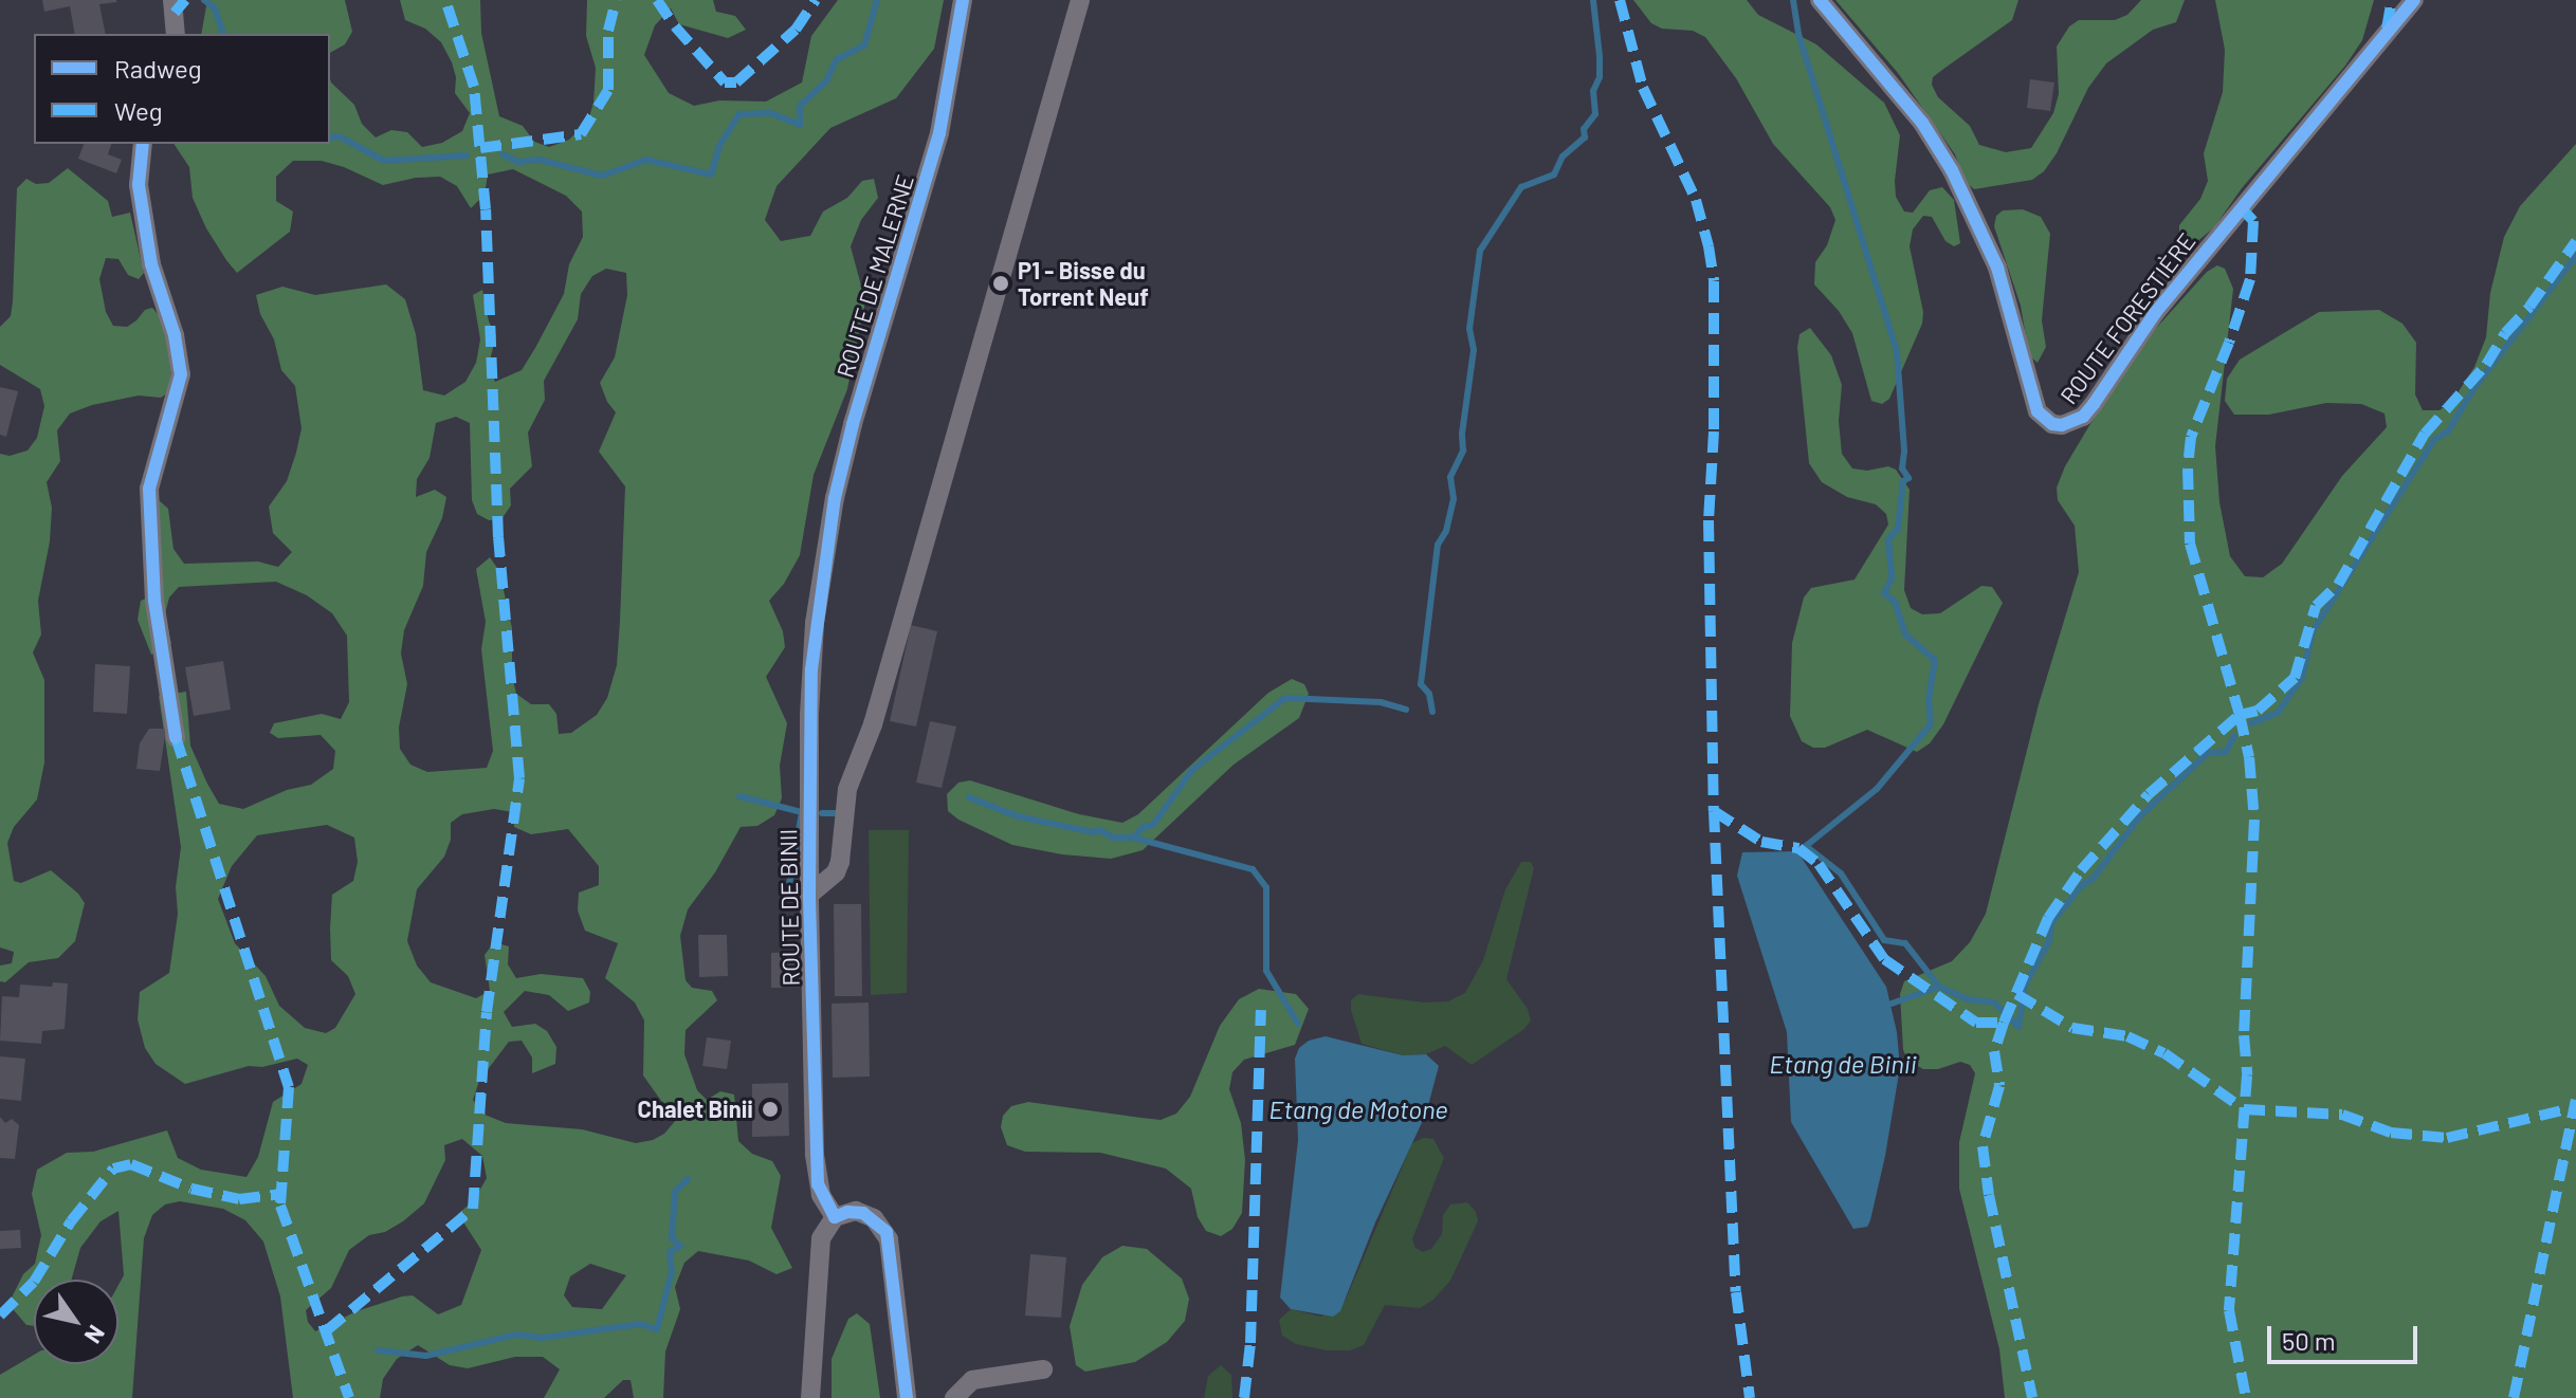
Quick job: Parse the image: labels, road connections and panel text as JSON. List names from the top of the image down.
{
  "streets": {
    "street": ["ROUTE DE MALERNE", "ROUTE FORESTIÈRE", "ROUTE DE BINII"]
  },
  "crossings": [
    ["ROUTE DE MALERNE", "ROUTE DE BINII"]
  ],
  "water": ["Etang de Binii", "Etang de Motone"],
  "places": ["P1 - Bisse du Torrent Neuf", "Chalet Binii"],
  "legend": ["Radweg", "Weg"],
  "scale_bar": "50 m",
  "north": "bottom right"
}
